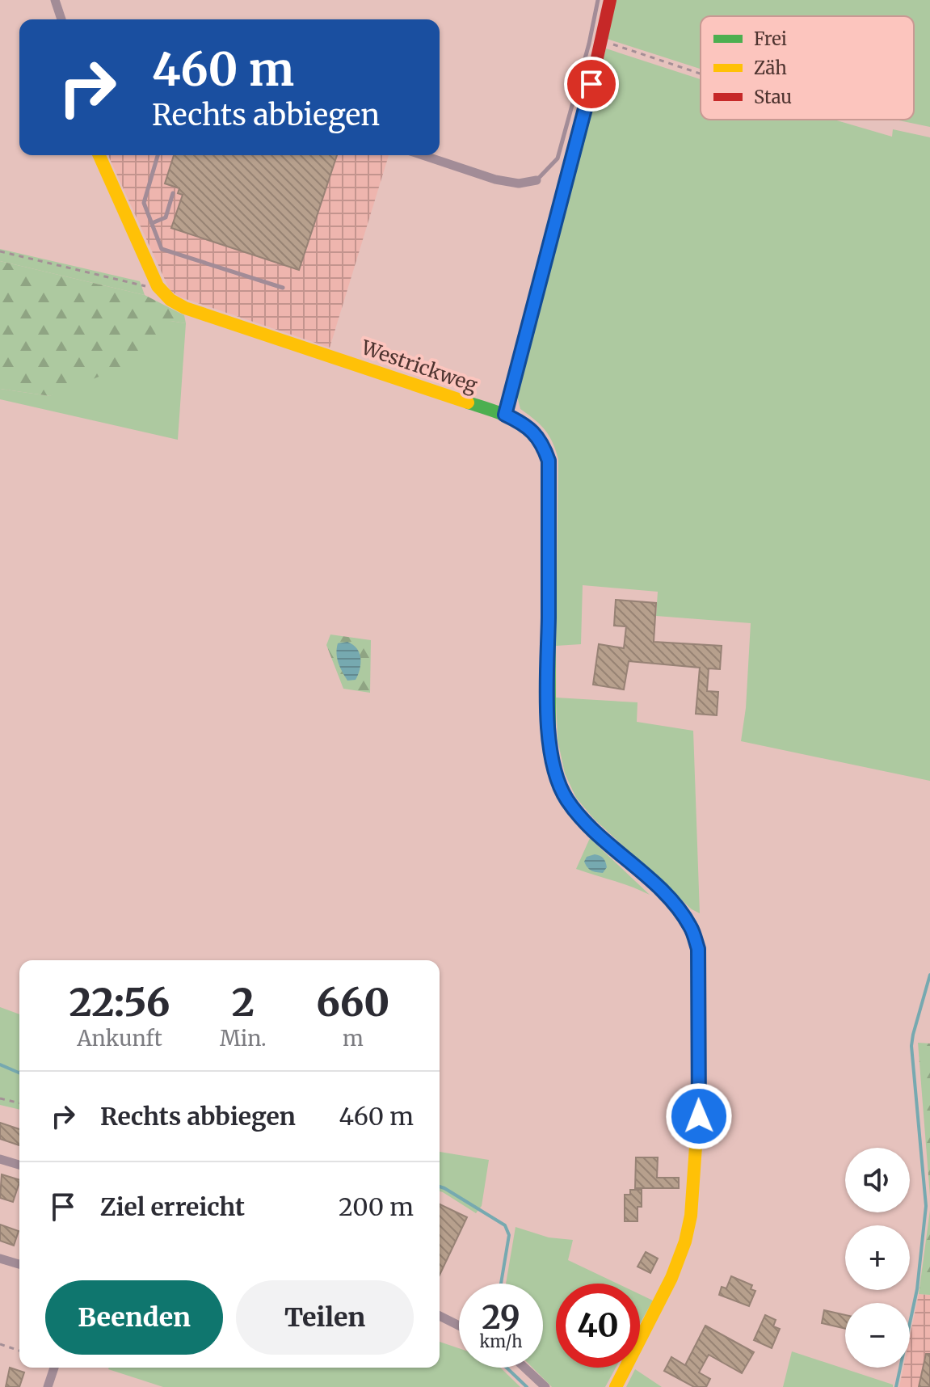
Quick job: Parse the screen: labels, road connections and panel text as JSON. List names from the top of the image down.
{
  "streets": {
    "street": ["Westrickweg"]
  },
  "legend": ["Frei", "Zäh", "Stau"],
  "page": {
    "turn": ["460 m", "Rechts abbiegen"],
    "eta": [
      "22:56",
      "Ankunft",
      "2",
      "Min.",
      "660",
      "m"
    ],
    "list": [
      {
        "name": "Rechts abbiegen",
        "value": "460 m"
      },
      {
        "name": "Ziel erreicht",
        "value": "200 m"
      }
    ],
    "map_buttons": ["+", "−"],
    "buttons": ["Beenden", "Teilen"],
    "speed": "29 km/h",
    "limit": "40"
  }
}
